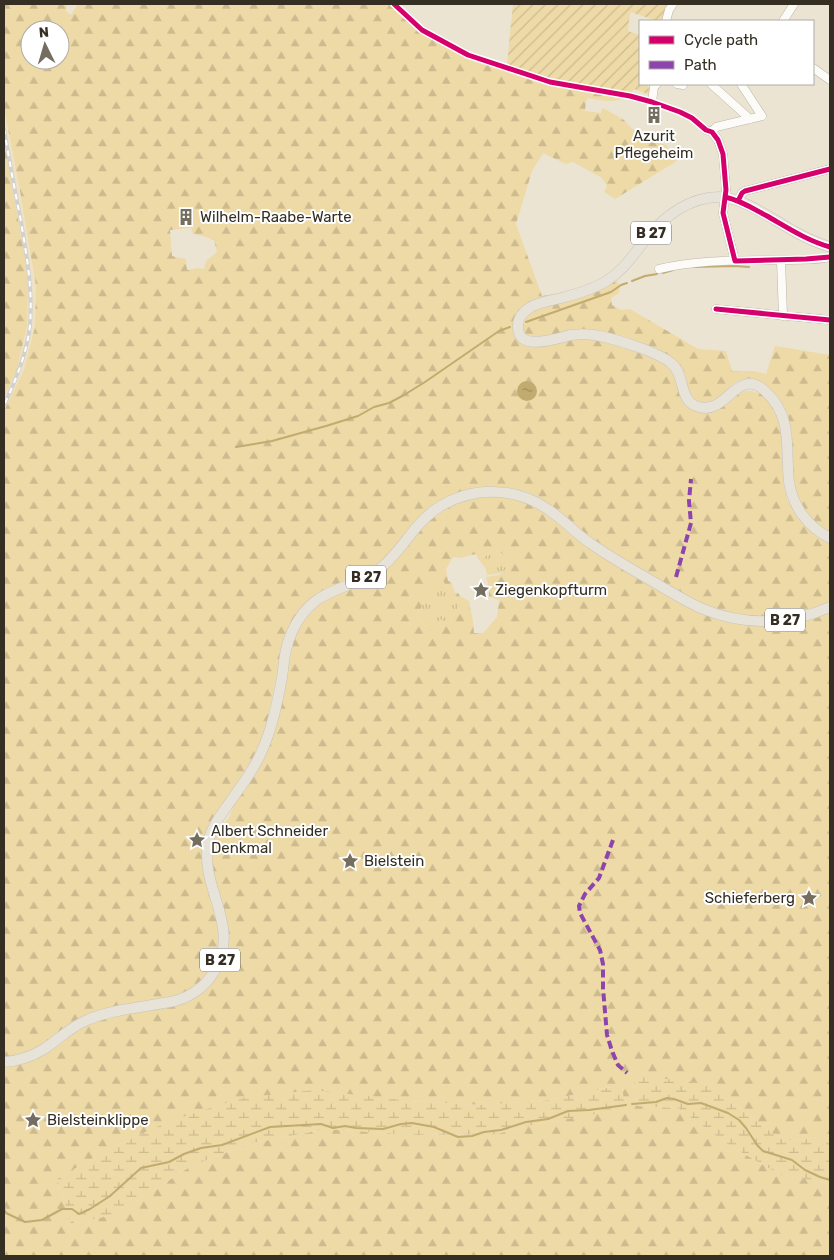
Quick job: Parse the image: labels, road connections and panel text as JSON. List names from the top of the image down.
{
  "streets": {
    "main road": ["B 27"]
  },
  "places": {
    "building": ["Azurit Pflegeheim", "Wilhelm-Raabe-Warte"],
    "place": [
      "Ziegenkopfturm",
      "Albert Schneider Denkmal",
      "Bielstein",
      "Schieferberg",
      "Bielsteinklippe"
    ]
  },
  "legend": ["Cycle path", "Path"],
  "north": "top"
}
